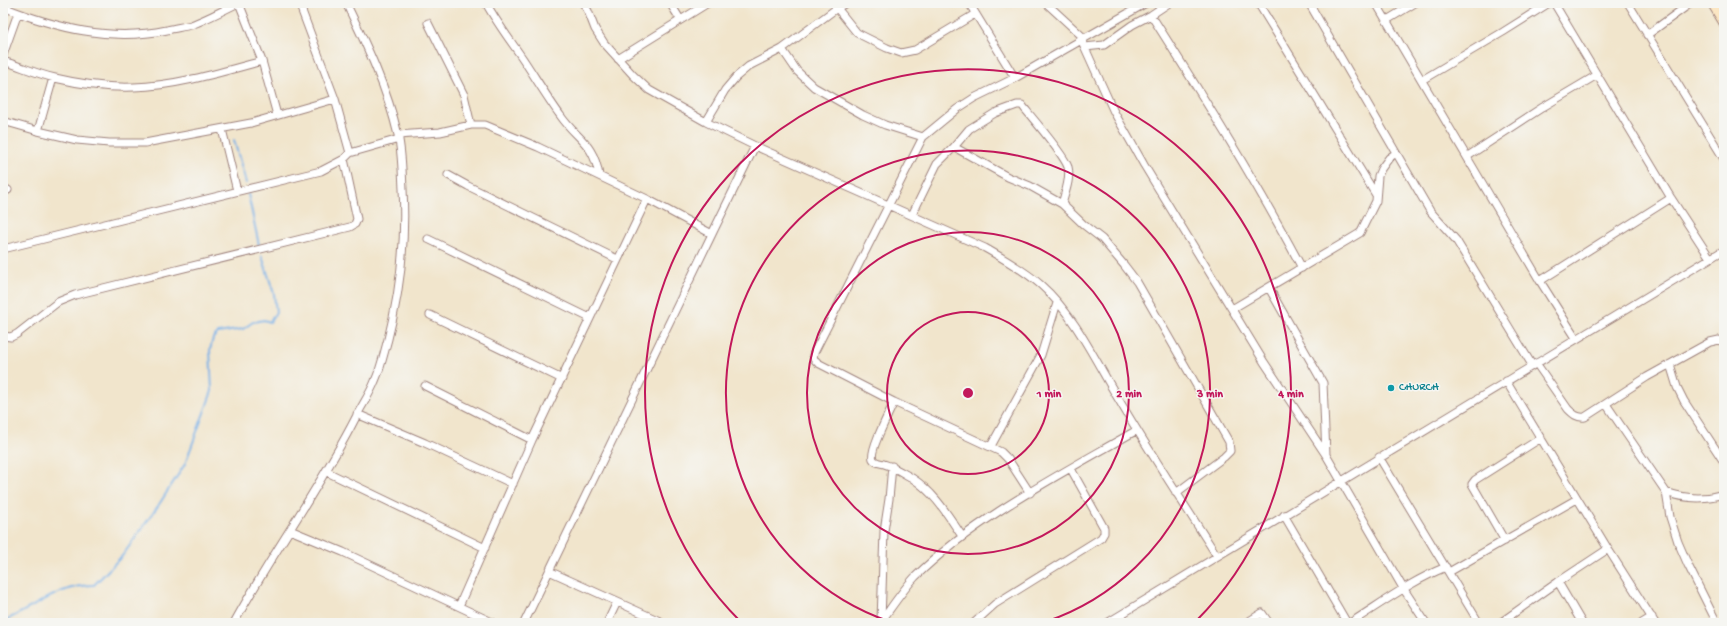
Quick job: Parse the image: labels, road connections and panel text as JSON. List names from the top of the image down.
{
  "places": ["CHURCH"],
  "rings": [
    "1 min",
    "2 min",
    "3 min",
    "4 min"
  ]
}
